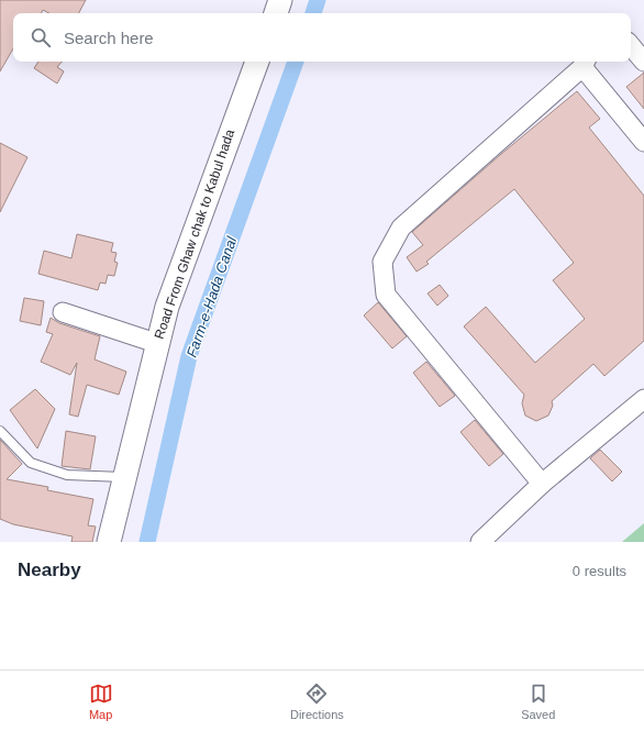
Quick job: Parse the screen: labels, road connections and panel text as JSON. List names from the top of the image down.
{
  "streets": {
    "street": ["Road From Ghaw chak to Kabul hada"]
  },
  "water": ["Farm-e-Hada Canal"],
  "page": {
    "search": "Search here",
    "heading": ["Nearby", "0 results"],
    "nav": ["Map", "Directions", "Saved"]
  }
}
